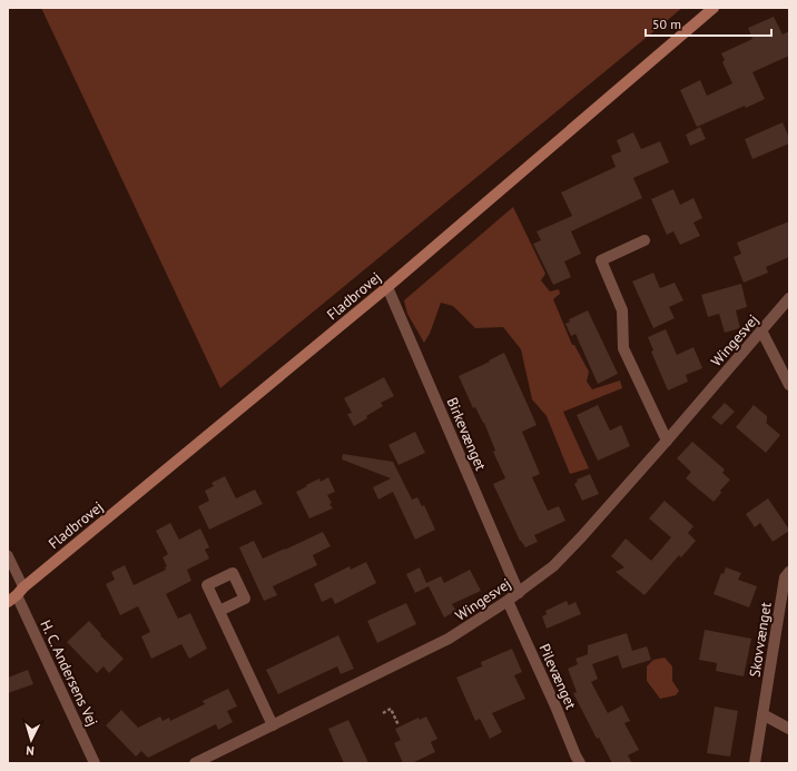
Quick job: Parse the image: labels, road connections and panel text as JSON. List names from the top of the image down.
{
  "streets": {
    "main road": ["Fladbrovej"],
    "street": [
      "Wingesvej",
      "Birkevænget",
      "Skovvænget",
      "H. C. Andersens Vej",
      "Pilevænget"
    ]
  },
  "crossings": [
    ["Fladbrovej", "Birkevænget"],
    ["Fladbrovej", "H. C. Andersens Vej"],
    ["Wingesvej", "Birkevænget"],
    ["Wingesvej", "Pilevænget"]
  ],
  "scale_bar": "50 m",
  "north": "bottom"
}
